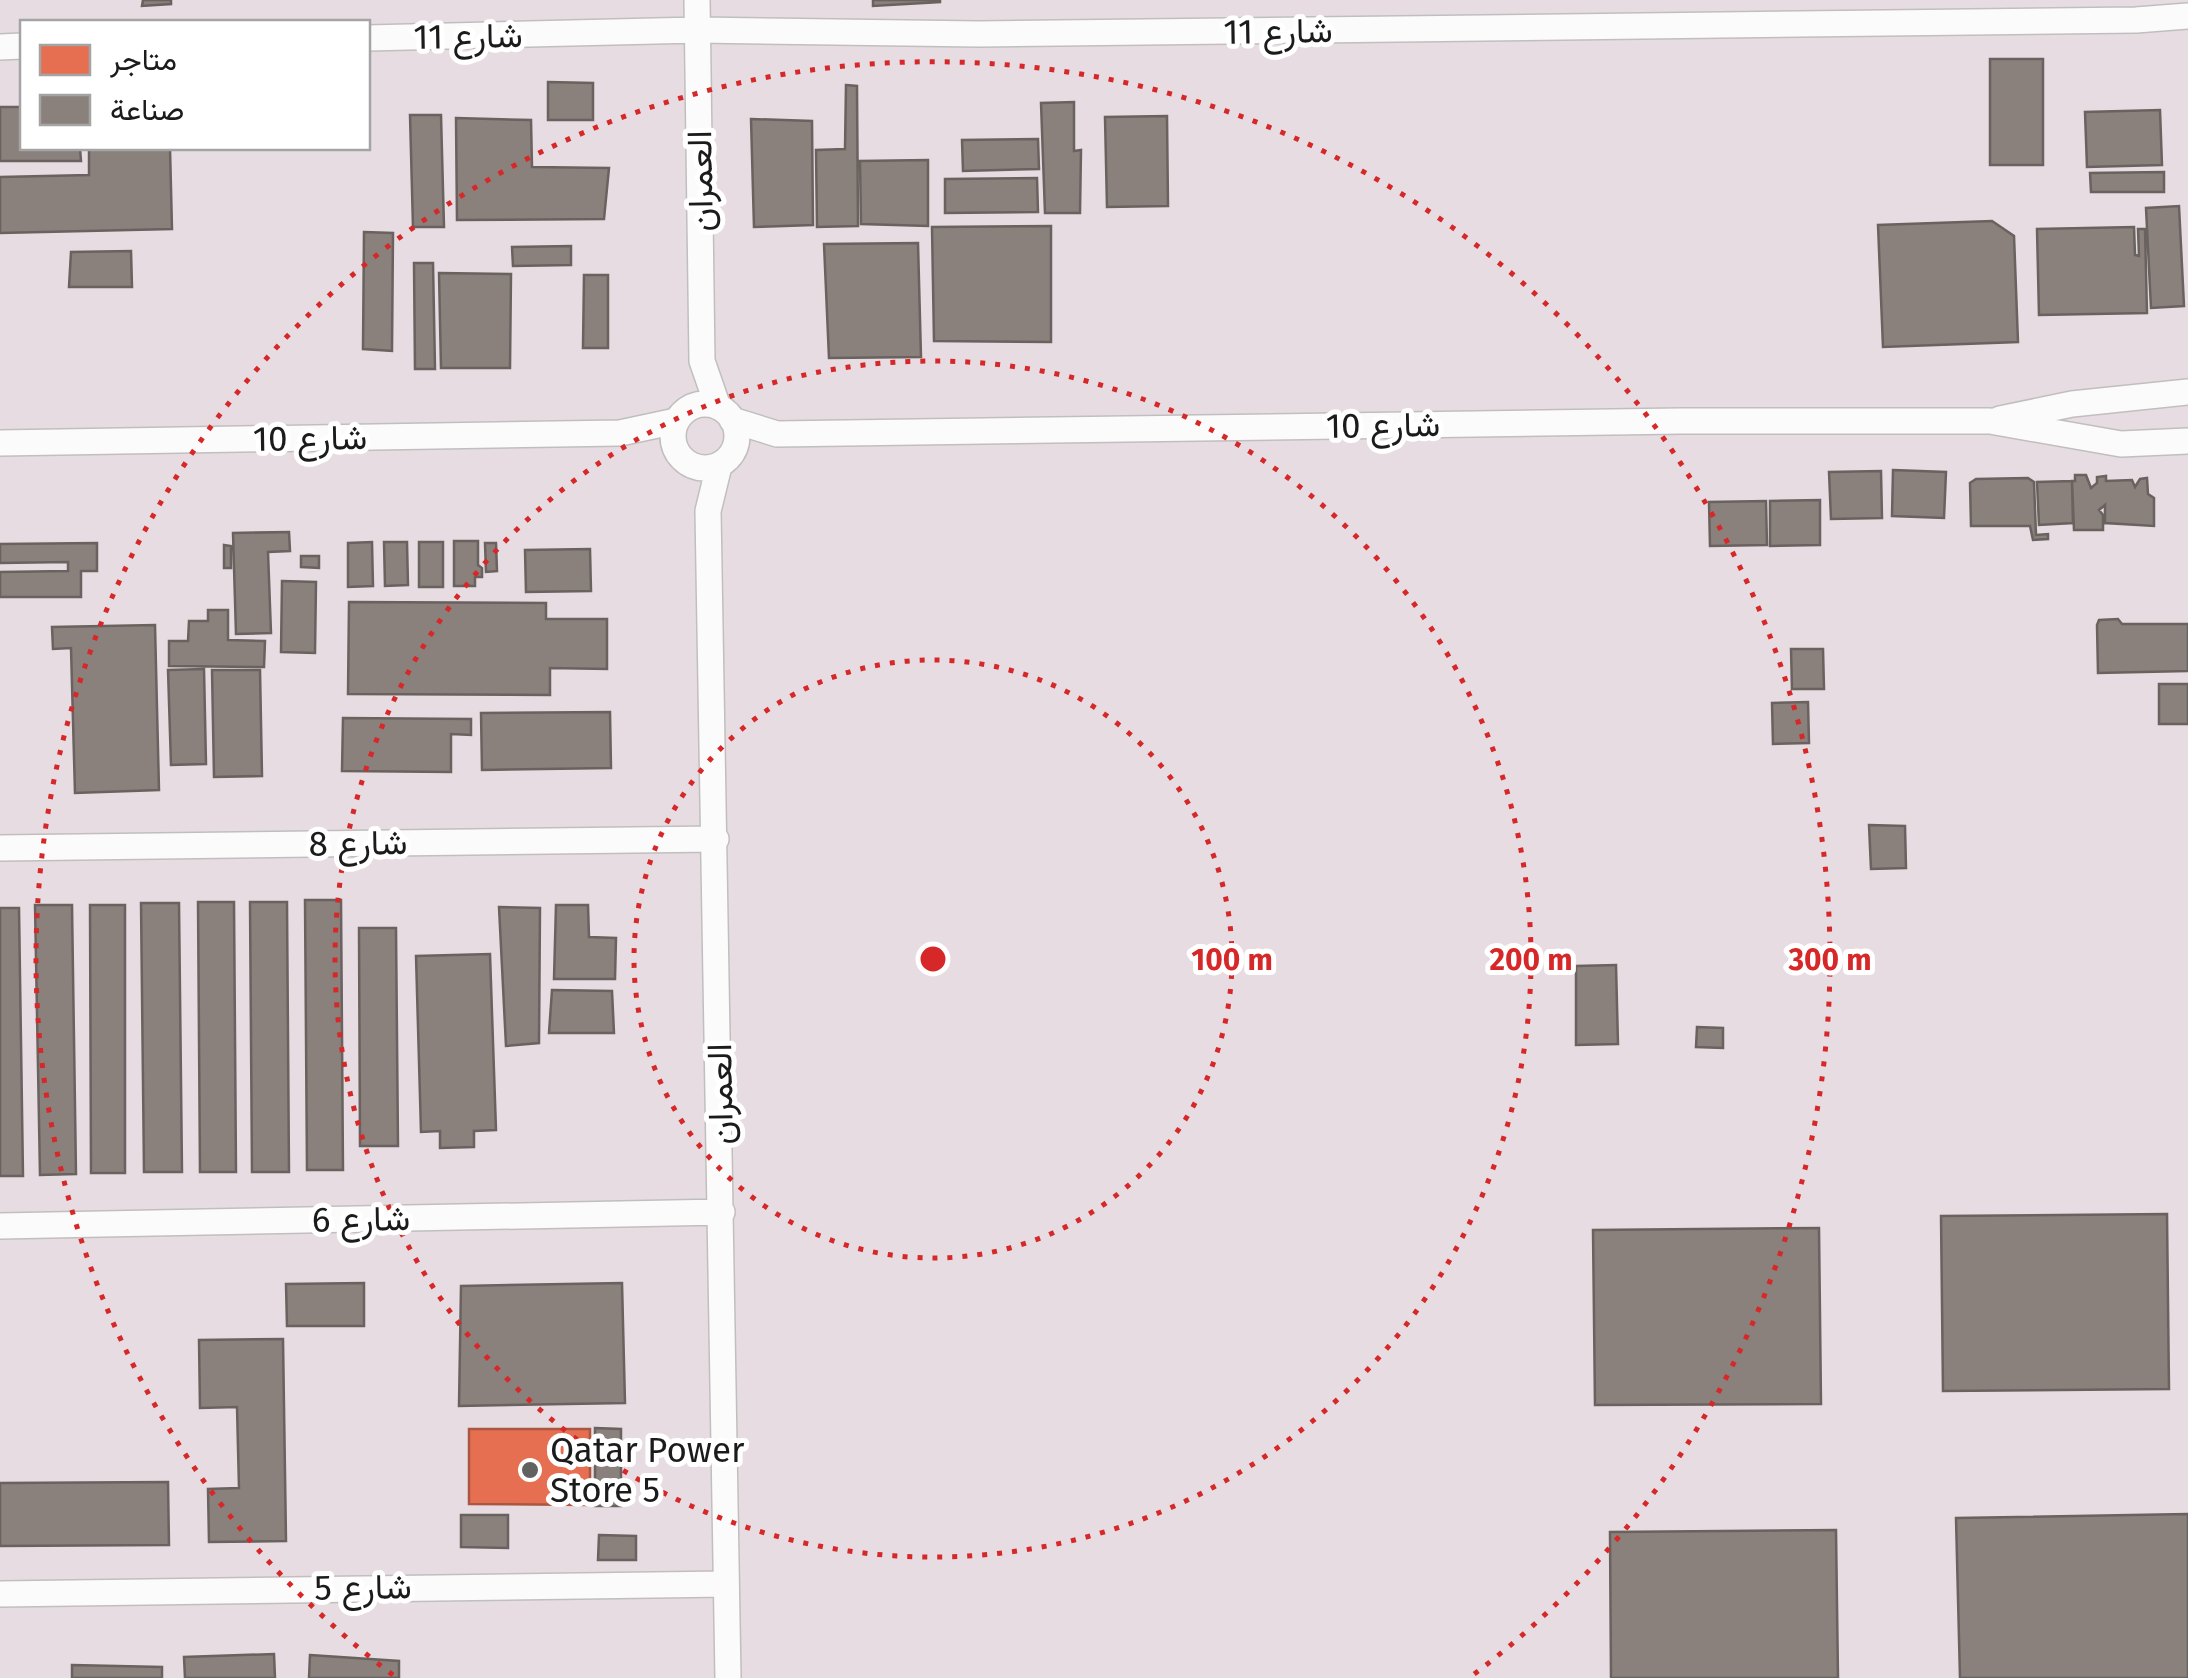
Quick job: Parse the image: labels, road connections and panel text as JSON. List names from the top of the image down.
{
  "streets": {
    "street": [
      "شارع 11",
      "العمران",
      "شارع 10",
      "شارع 8",
      "شارع 6",
      "شارع 5"
    ]
  },
  "crossings": [
    ["شارع 11", "العمران"],
    ["العمران", "شارع 10"],
    ["العمران", "شارع 8"],
    ["العمران", "شارع 6"],
    ["العمران", "شارع 5"]
  ],
  "places": ["Qatar Power Store 5"],
  "legend": ["متاجر", "صناعة"],
  "rings": ["100 m", "200 m", "300 m"]
}
